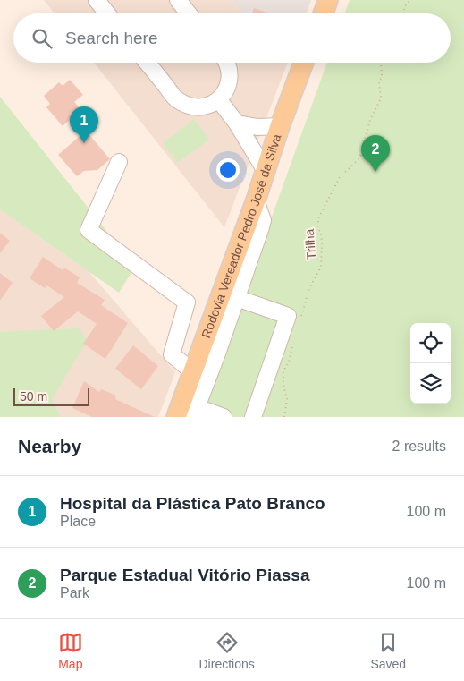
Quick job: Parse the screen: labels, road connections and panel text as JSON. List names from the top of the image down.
{
  "streets": {
    "main road": ["Rodovia Vereador Pedro José da Silva"],
    "path": ["Trilha"]
  },
  "scale_bar": "50 m",
  "page": {
    "search": "Search here",
    "pins": ["1", "2"],
    "scale": "50 m",
    "heading": ["Nearby", "2 results"],
    "list": [
      {
        "mark": "1",
        "name": "Hospital da Plástica Pato Branco",
        "note": "Place",
        "value": "100 m"
      },
      {
        "mark": "2",
        "name": "Parque Estadual Vitório Piassa",
        "note": "Park",
        "value": "100 m"
      }
    ],
    "nav": ["Map", "Directions", "Saved"]
  }
}
